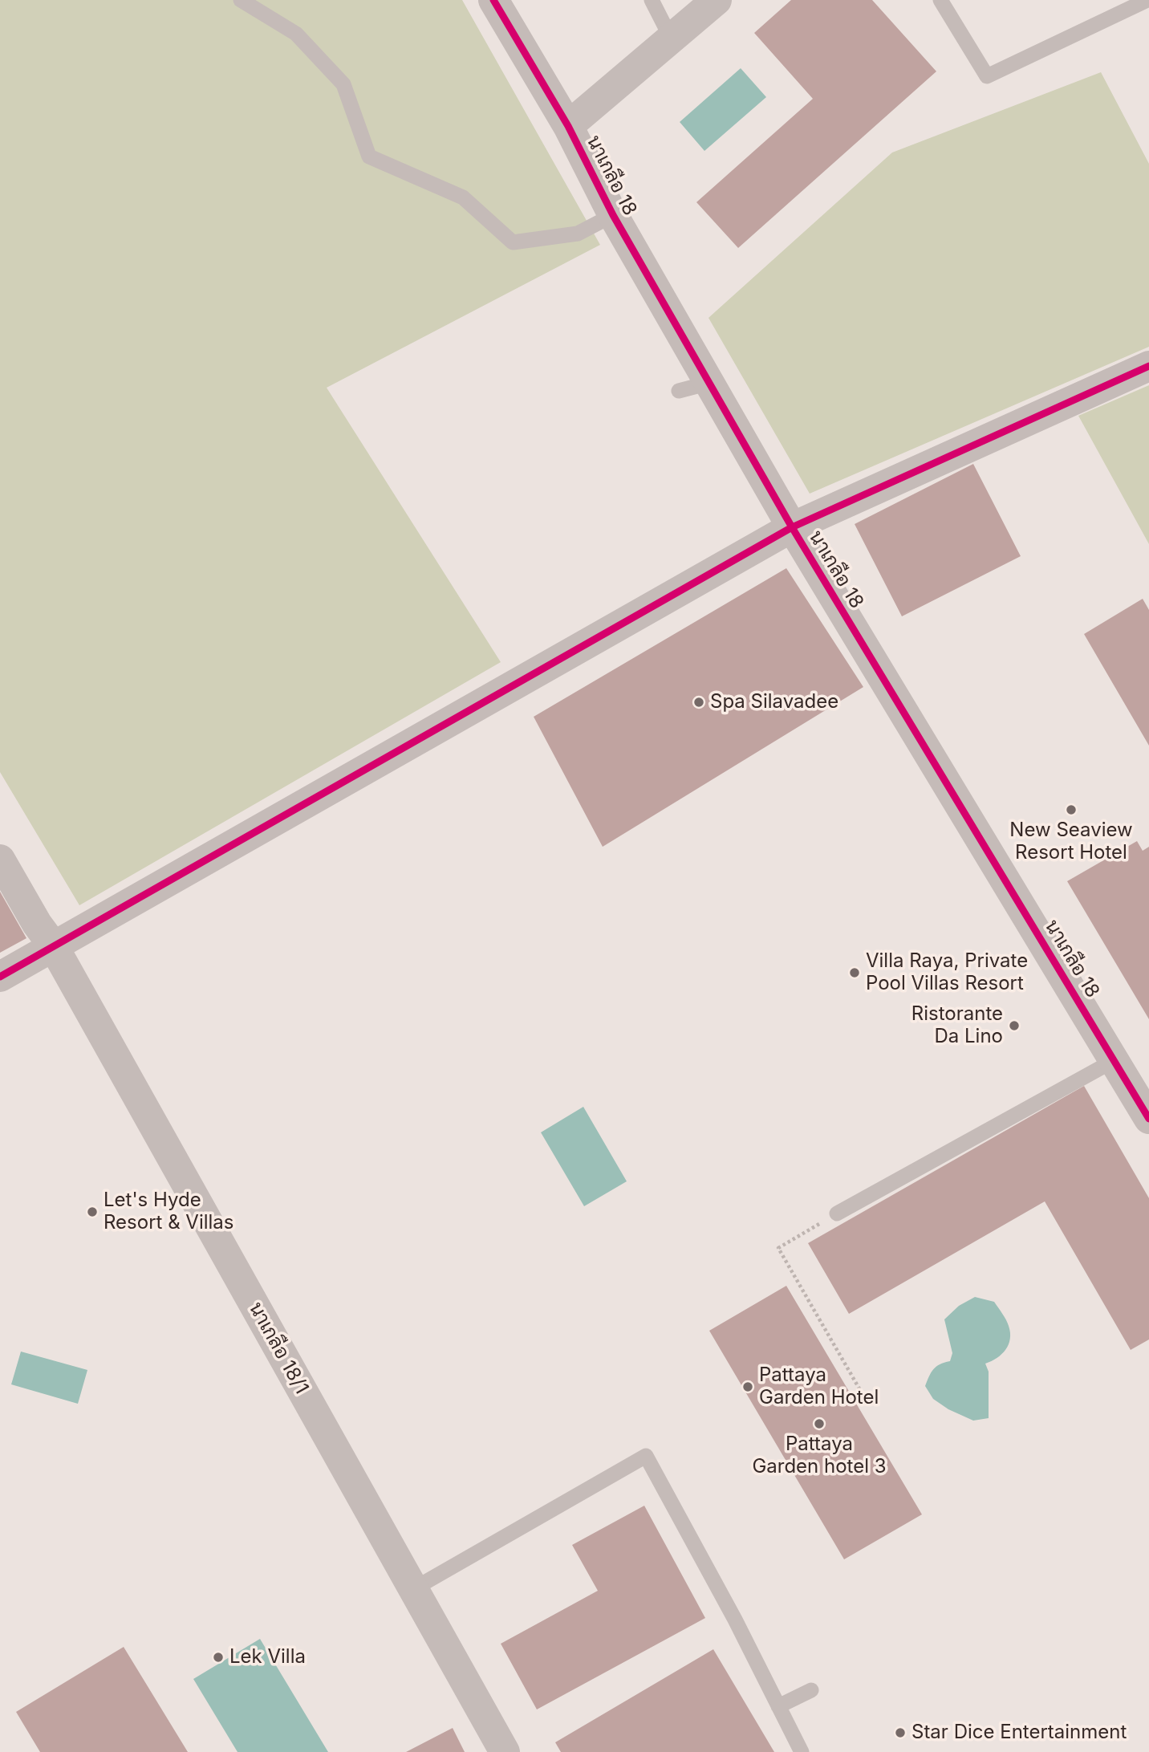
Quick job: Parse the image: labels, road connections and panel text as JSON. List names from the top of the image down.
{
  "streets": {
    "street": ["นาเกลือ 18", "นาเกลือ 18/1"]
  },
  "places": [
    "Spa Silavadee",
    "New Seaview Resort Hotel",
    "Villa Raya, Private Pool Villas Resort",
    "Ristorante Da Lino",
    "Let's Hyde Resort & Villas",
    "Pattaya Garden Hotel",
    "Pattaya Garden hotel 3",
    "Lek Villa",
    "Star Dice Entertainment"
  ]
}
